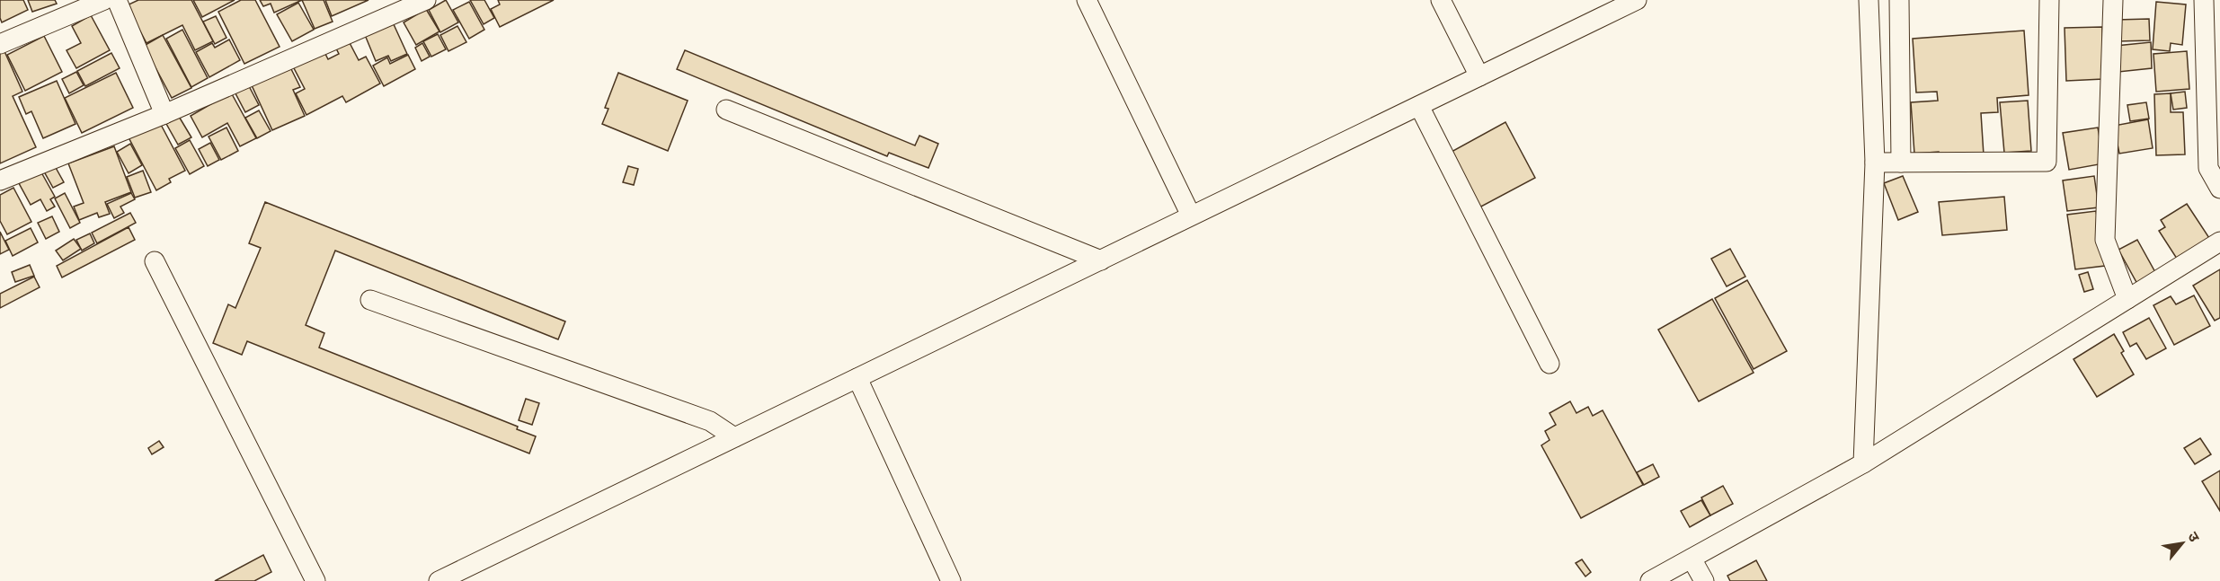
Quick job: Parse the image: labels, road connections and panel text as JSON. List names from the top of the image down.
{
  "north": "top right"
}
